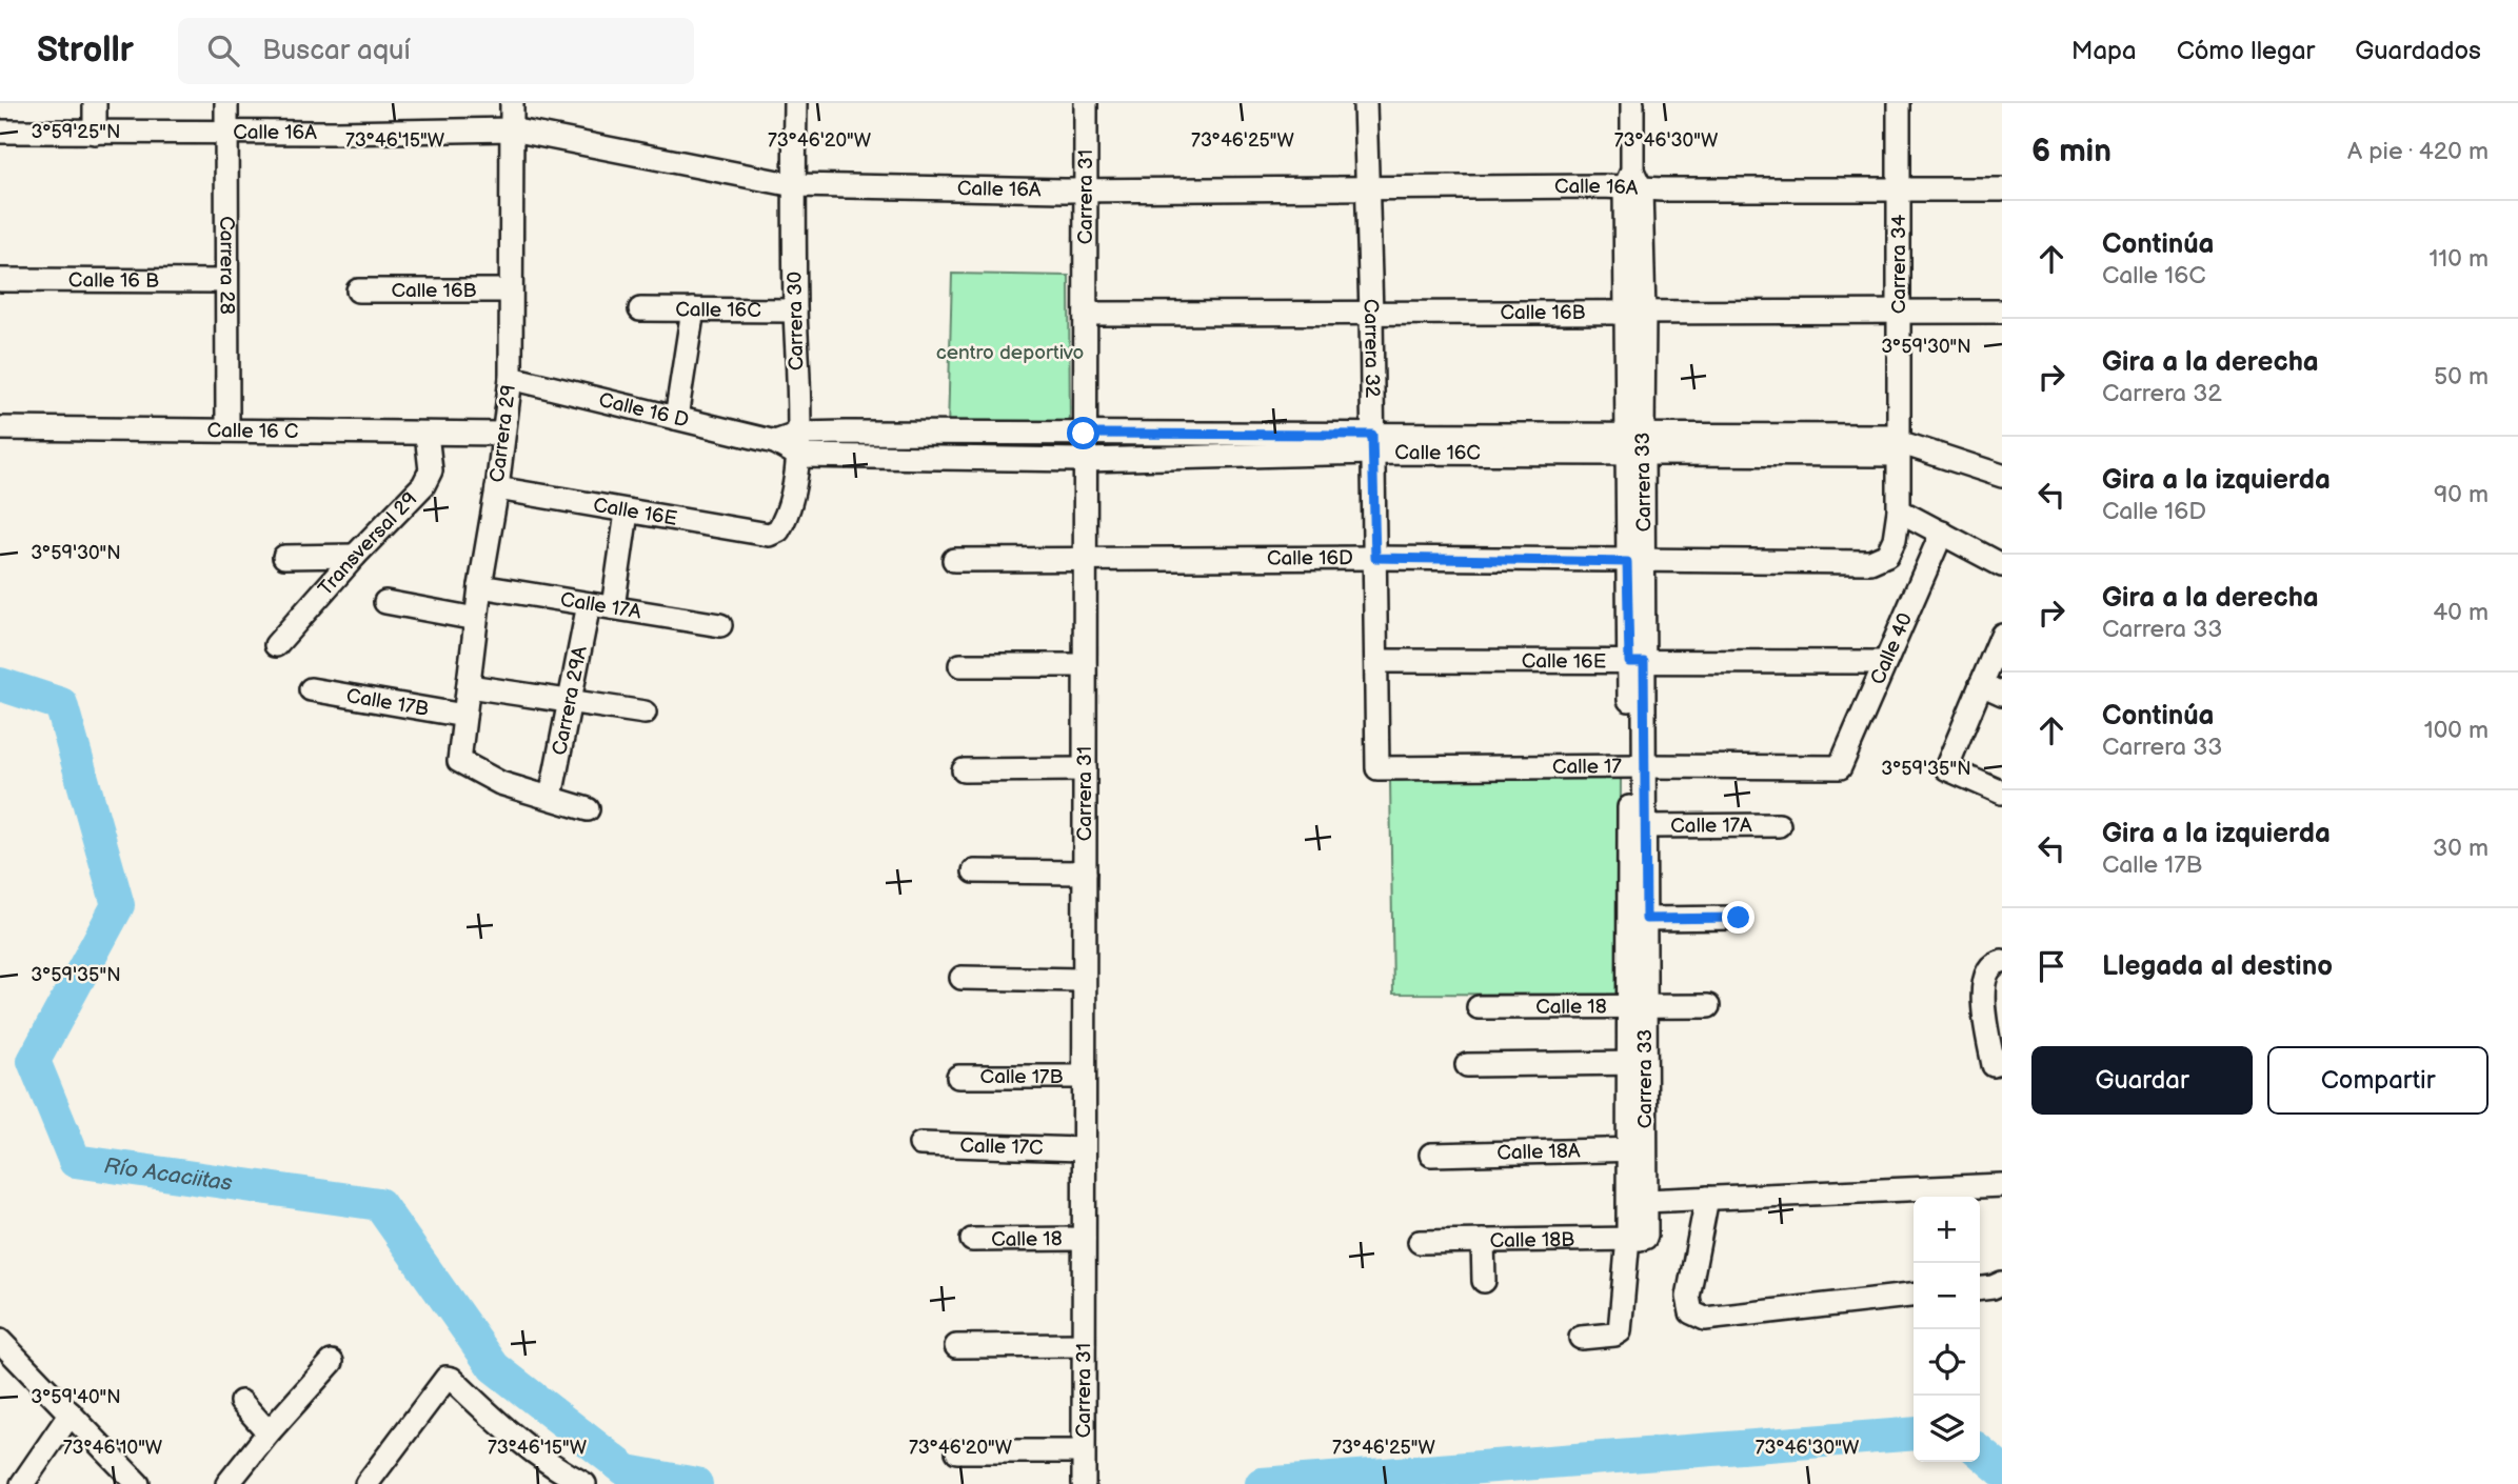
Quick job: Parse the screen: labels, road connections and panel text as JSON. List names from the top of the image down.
{
  "streets": {
    "street": [
      "Calle 16A",
      "Carrera 31",
      "Carrera 34",
      "Carrera 28",
      "Calle 16 B",
      "Calle 16B",
      "Calle 16C",
      "Carrera 30",
      "Carrera 32",
      "Calle 16 D",
      "Calle 16 C",
      "Carrera 29",
      "Carrera 33",
      "Calle 16E",
      "Transversal 29",
      "Calle 16D",
      "Calle 17A",
      "Calle 40",
      "Carrera 29A",
      "Calle 17B",
      "Calle 17",
      "Calle 18",
      "Calle 17C",
      "Calle 18A",
      "Calle 18B"
    ]
  },
  "crossings": [
    ["Calle 16A", "Carrera 31"],
    ["Calle 16A", "Carrera 34"],
    ["Calle 16A", "Carrera 28"],
    ["Calle 16A", "Carrera 30"],
    ["Calle 16A", "Carrera 32"],
    ["Calle 16A", "Carrera 29"],
    ["Calle 16A", "Carrera 33"],
    ["Carrera 31", "Calle 16B"],
    ["Carrera 31", "Calle 16C"],
    ["Carrera 31", "Calle 16D"],
    ["Carrera 31", "Calle 17B"],
    ["Carrera 31", "Calle 18"],
    ["Carrera 31", "Calle 17C"],
    ["Carrera 34", "Calle 16B"],
    ["Carrera 34", "Calle 16C"],
    ["Carrera 34", "Calle 16D"],
    ["Carrera 28", "Calle 16 B"],
    ["Carrera 28", "Calle 16 C"],
    ["Calle 16B", "Carrera 32"],
    ["Calle 16B", "Carrera 29"],
    ["Calle 16B", "Carrera 33"],
    ["Calle 16C", "Carrera 30"],
    ["Calle 16C", "Carrera 32"],
    ["Calle 16C", "Calle 16 D"],
    ["Calle 16C", "Carrera 33"],
    ["Carrera 30", "Calle 16 D"],
    ["Carrera 30", "Calle 16E"],
    ["Carrera 32", "Calle 16E"],
    ["Carrera 32", "Calle 16D"],
    ["Carrera 32", "Calle 17"],
    ["Calle 16 D", "Carrera 29"],
    ["Calle 16 C", "Carrera 29"],
    ["Calle 16 C", "Transversal 29"],
    ["Carrera 29", "Calle 16E"],
    ["Carrera 29", "Calle 17A"],
    ["Carrera 29", "Carrera 29A"],
    ["Carrera 29", "Calle 17B"],
    ["Carrera 33", "Calle 16E"],
    ["Carrera 33", "Calle 16D"],
    ["Carrera 33", "Calle 17A"],
    ["Carrera 33", "Calle 17"],
    ["Carrera 33", "Calle 18"],
    ["Carrera 33", "Calle 18A"],
    ["Carrera 33", "Calle 18B"],
    ["Calle 16E", "Calle 40"],
    ["Calle 17A", "Carrera 29A"],
    ["Calle 40", "Calle 17"]
  ],
  "water": ["Río Acaciitas"],
  "parks": ["centro deportivo"],
  "page": {
    "header": "Strollr",
    "search": "Buscar aquí",
    "nav": ["Mapa", "Cómo llegar", "Guardados"],
    "heading": ["6 min", "A pie · 420 m"],
    "list": [
      ["Continúa", "Calle 16C", "110 m"],
      ["Gira a la derecha", "Carrera 32", "50 m"],
      ["Gira a la izquierda", "Calle 16D", "90 m"],
      ["Gira a la derecha", "Carrera 33", "40 m"],
      ["Continúa", "Carrera 33", "100 m"],
      ["Gira a la izquierda", "Calle 17B", "30 m"],
      "Llegada al destino"
    ],
    "buttons": ["Guardar", "Compartir"],
    "map_buttons": ["+", "−"]
  },
  "coordinates": [
    "3°59'25\"N",
    "73°46'15\"W",
    "73°46'20\"W",
    "73°46'25\"W",
    "73°46'30\"W",
    "3°59'30\"N",
    "3°59'35\"N",
    "3°59'40\"N",
    "73°46'10\"W"
  ]
}
